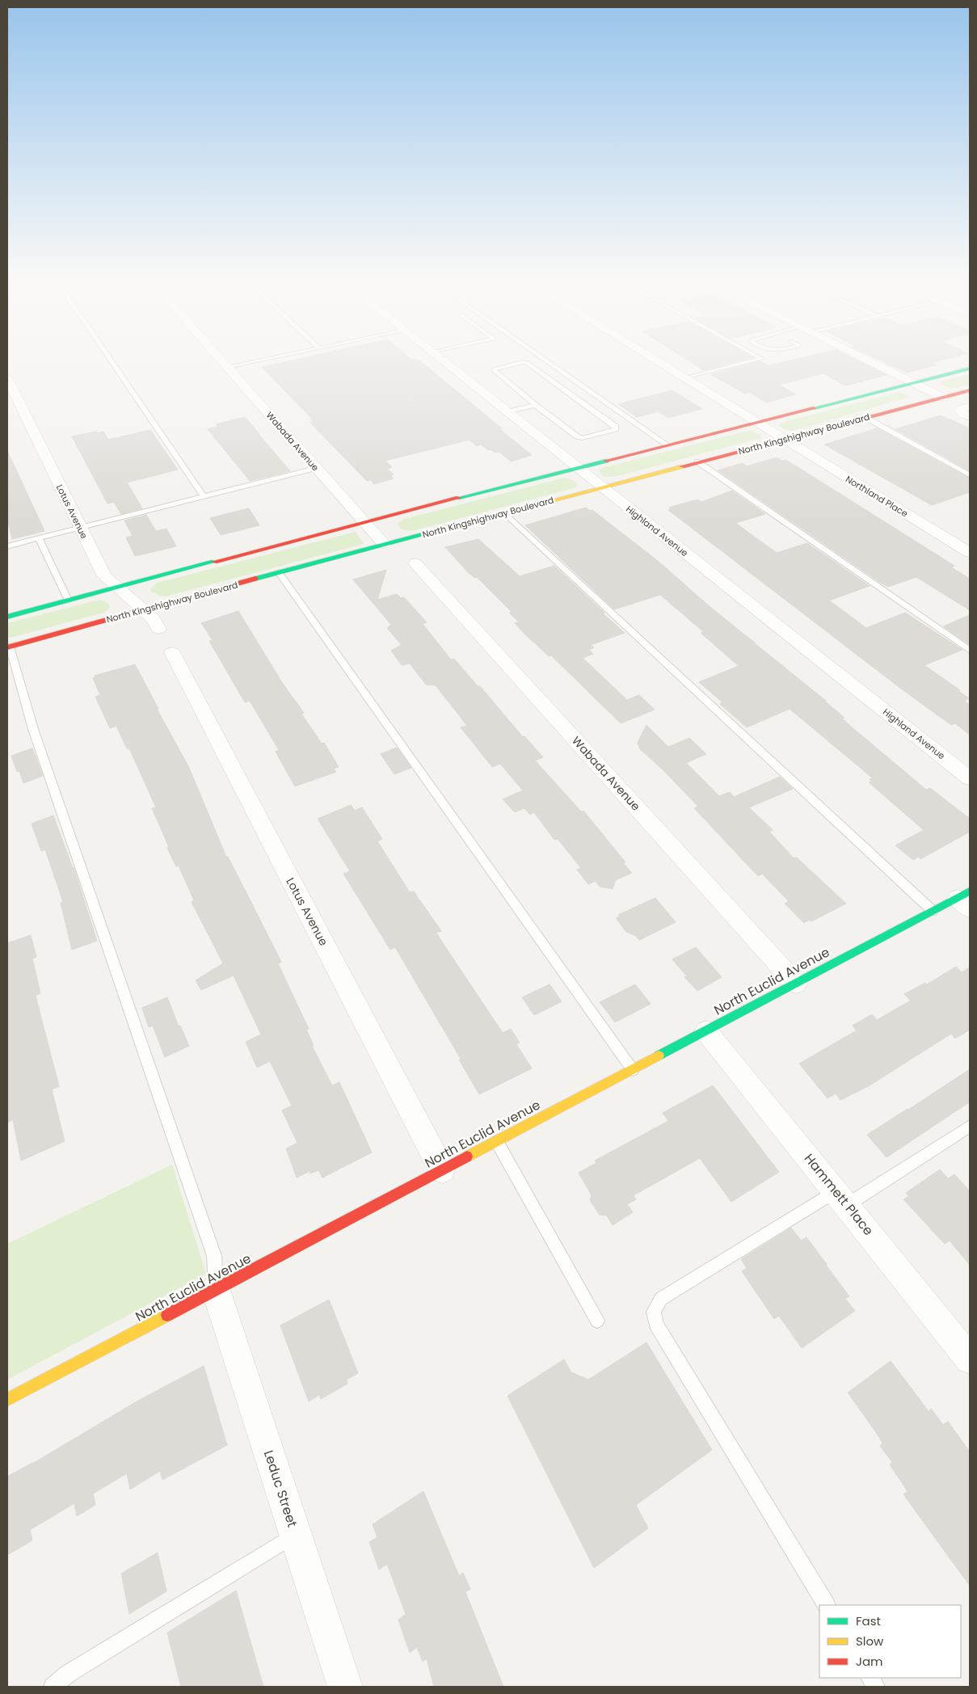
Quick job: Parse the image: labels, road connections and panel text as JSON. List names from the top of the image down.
{
  "streets": {
    "main road": ["North Kingshighway Boulevard", "North Euclid Avenue"],
    "street": [
      "Wabada Avenue",
      "Northland Place",
      "Lotus Avenue",
      "Highland Avenue",
      "Hammett Place",
      "Leduc Street"
    ]
  },
  "crossings": [
    ["North Kingshighway Boulevard", "Wabada Avenue"],
    ["North Kingshighway Boulevard", "Northland Place"],
    ["North Kingshighway Boulevard", "Lotus Avenue"],
    ["North Kingshighway Boulevard", "Highland Avenue"],
    ["Wabada Avenue", "North Euclid Avenue"],
    ["Lotus Avenue", "North Euclid Avenue"],
    ["North Euclid Avenue", "Hammett Place"],
    ["North Euclid Avenue", "Leduc Street"]
  ],
  "legend": ["Fast", "Slow", "Jam"]
}
